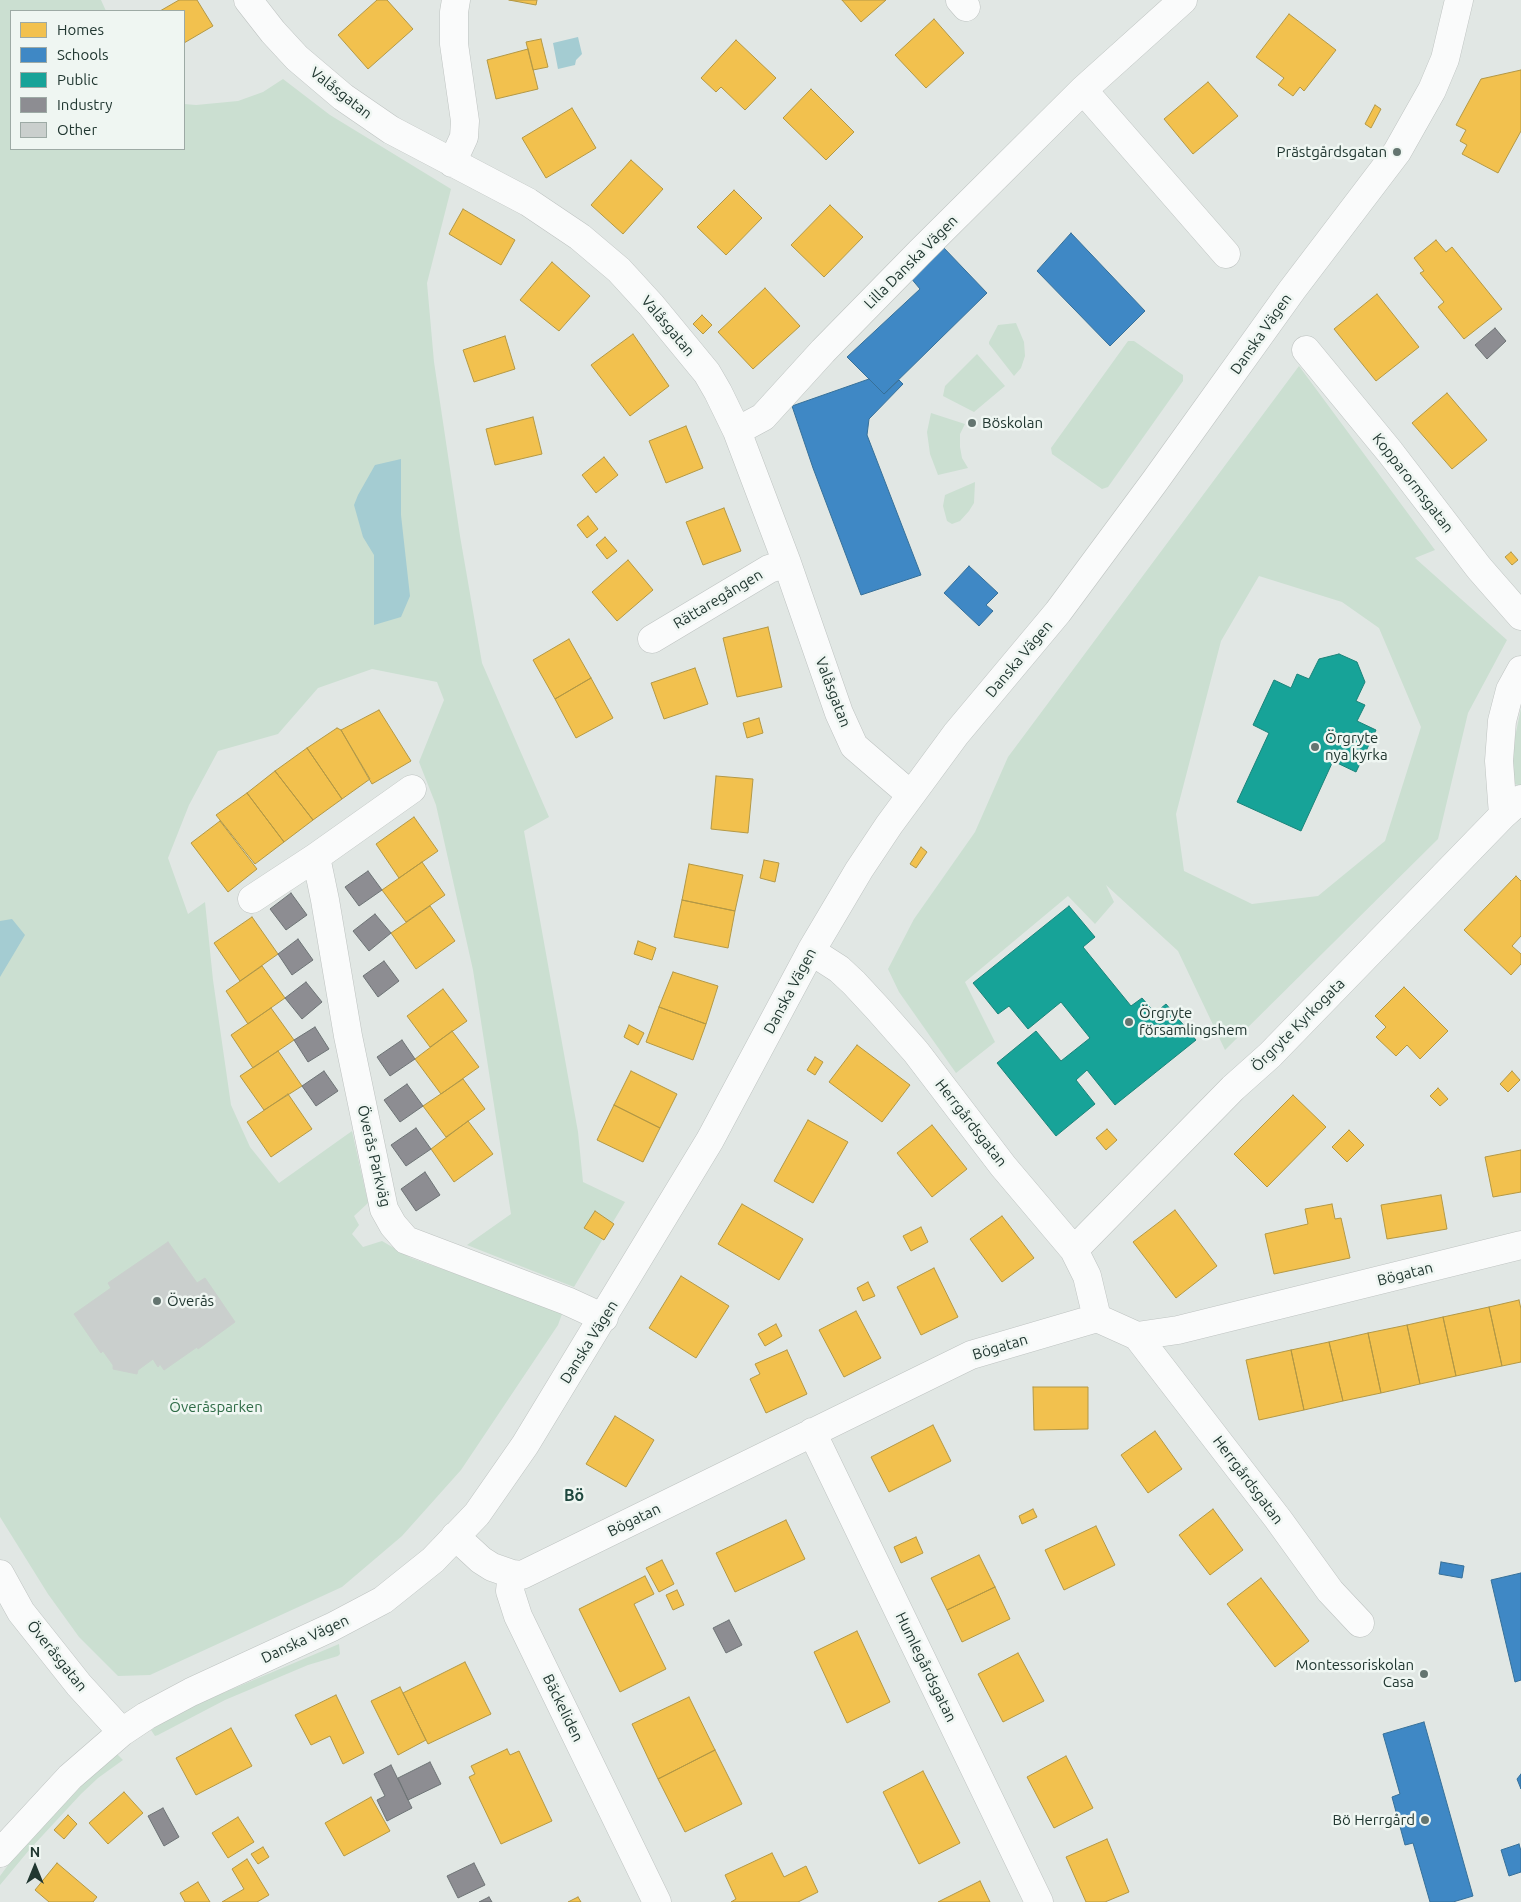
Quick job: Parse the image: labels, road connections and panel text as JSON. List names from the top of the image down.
{
  "streets": {
    "street": [
      "Valåsgatan",
      "Lilla Danska Vägen",
      "Danska Vägen",
      "Kopparormsgatan",
      "Rättaregången",
      "Örgryte Kyrkogata",
      "Herrgårdsgatan",
      "Överås Parkväg",
      "Bögatan",
      "Överåsgatan",
      "Humlegårdsgatan",
      "Bäckeliden"
    ]
  },
  "crossings": [
    ["Valåsgatan", "Lilla Danska Vägen"],
    ["Valåsgatan", "Danska Vägen"],
    ["Valåsgatan", "Rättaregången"],
    ["Danska Vägen", "Herrgårdsgatan"],
    ["Danska Vägen", "Överås Parkväg"],
    ["Danska Vägen", "Överåsgatan"],
    ["Örgryte Kyrkogata", "Herrgårdsgatan"],
    ["Herrgårdsgatan", "Bögatan"],
    ["Bögatan", "Humlegårdsgatan"],
    ["Bögatan", "Bäckeliden"]
  ],
  "districts": ["Bö"],
  "parks": ["Överåsparken"],
  "places": [
    "Prästgårdsgatan",
    "Böskolan",
    "Örgryte nya kyrka",
    "Örgryte församlingshem",
    "Överås",
    "Montessoriskolan Casa",
    "Bö Herrgård"
  ],
  "legend": [
    "Homes",
    "Schools",
    "Public",
    "Industry",
    "Other"
  ],
  "north": "top"
}
